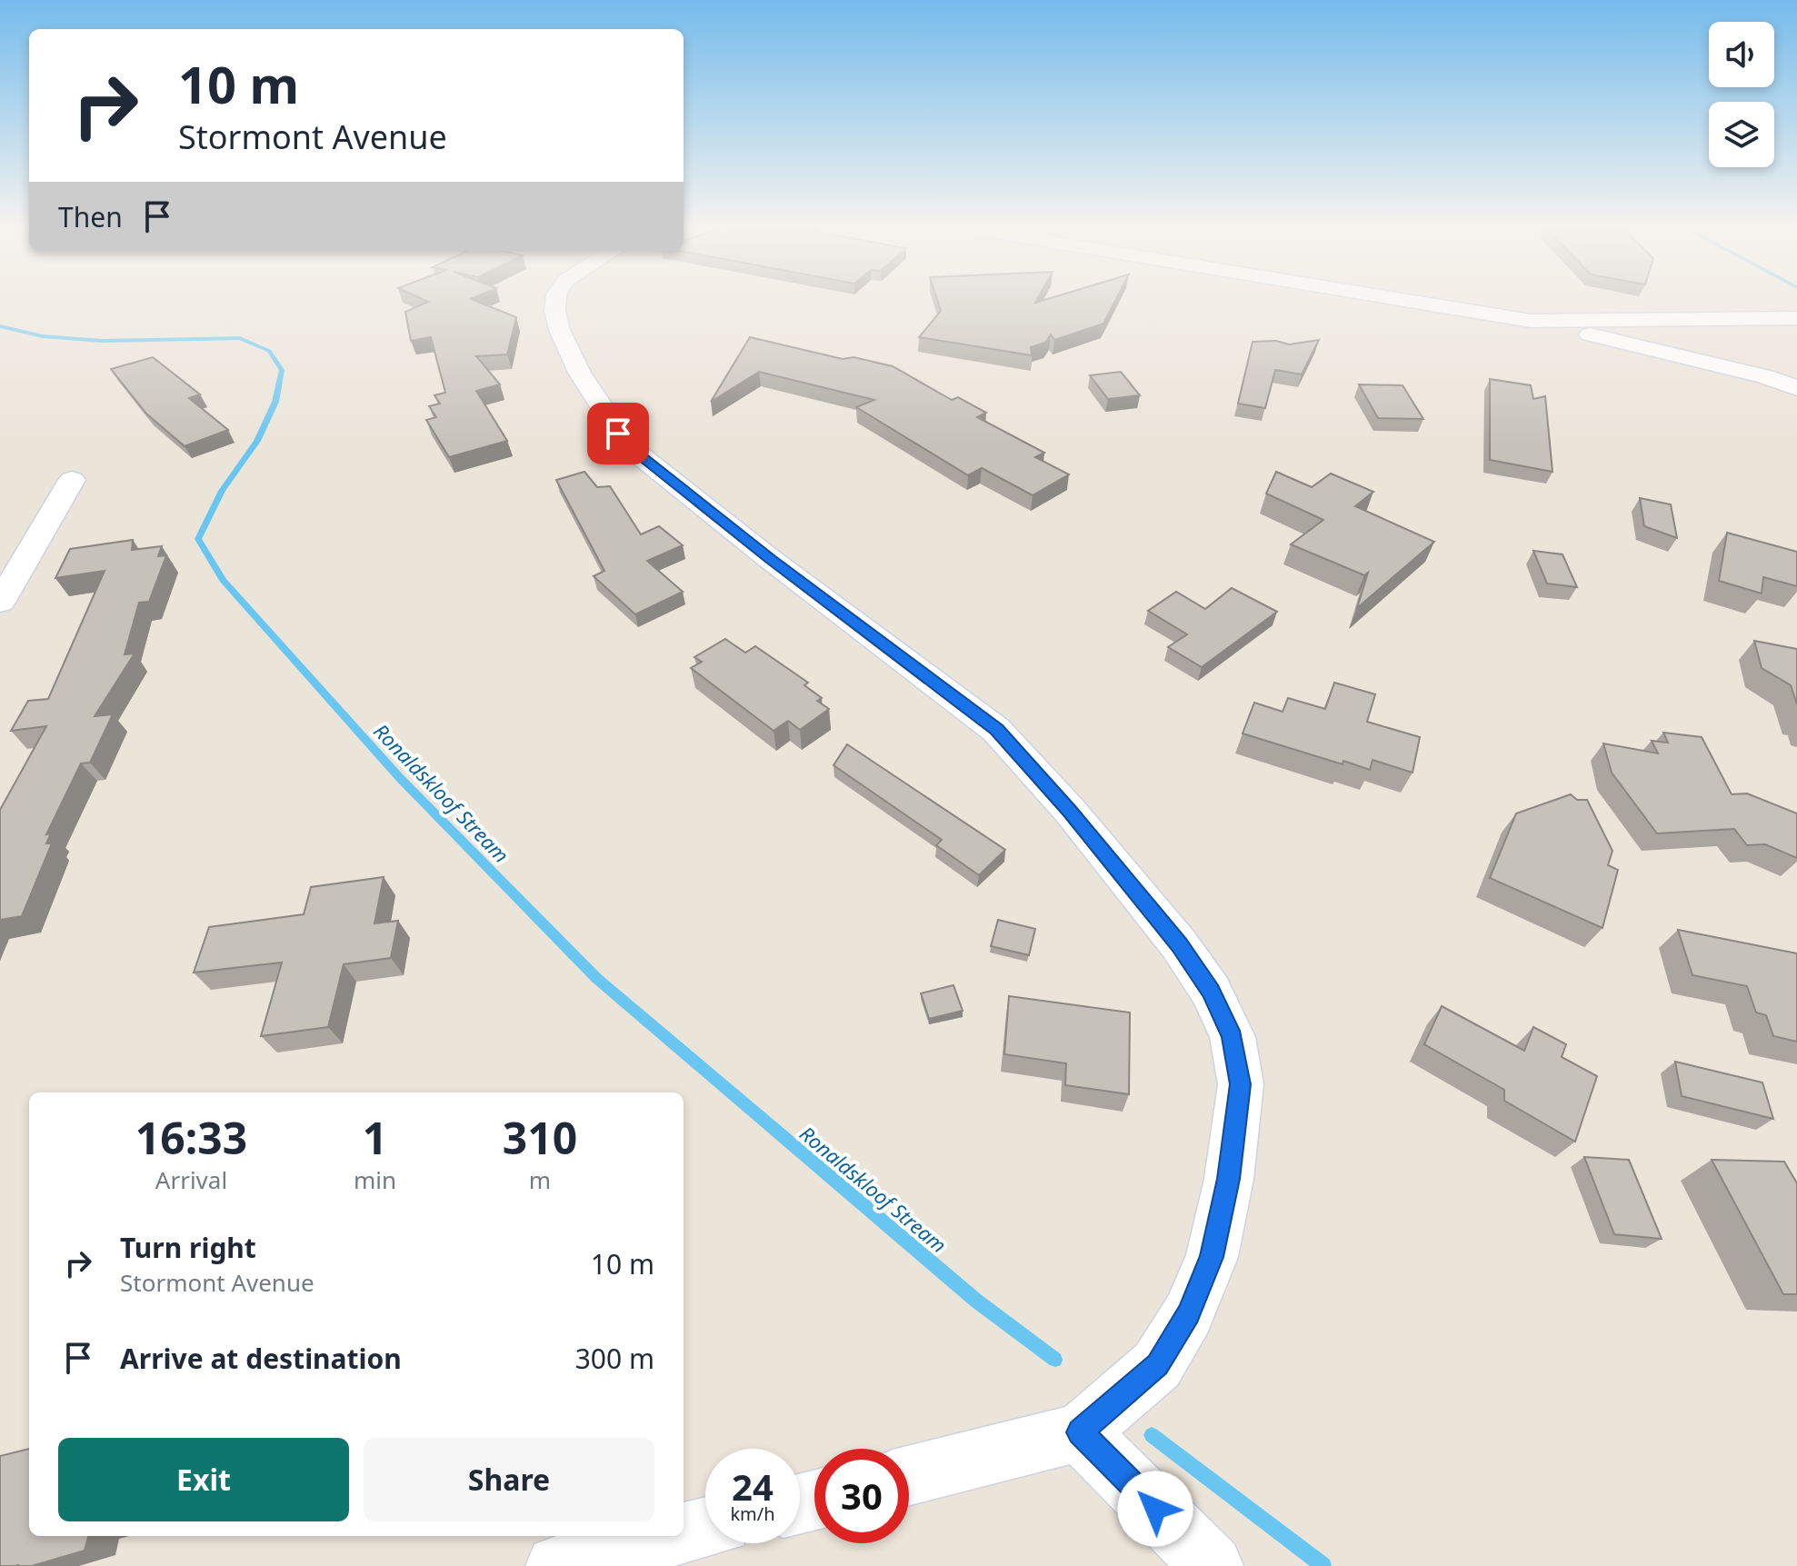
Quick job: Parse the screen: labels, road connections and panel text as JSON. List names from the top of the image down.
{
  "water": ["Ronaldskloof Stream"],
  "page": {
    "turn": ["10 m", "Stormont Avenue"],
    "then": "Then",
    "eta": [
      "16:33",
      "Arrival",
      "1",
      "min",
      "310",
      "m"
    ],
    "list": [
      {
        "name": "Turn right",
        "note": "Stormont Avenue",
        "value": "10 m"
      },
      {
        "name": "Arrive at destination",
        "value": "300 m"
      }
    ],
    "buttons": ["Exit", "Share"],
    "speed": "24 km/h",
    "limit": "30"
  }
}
